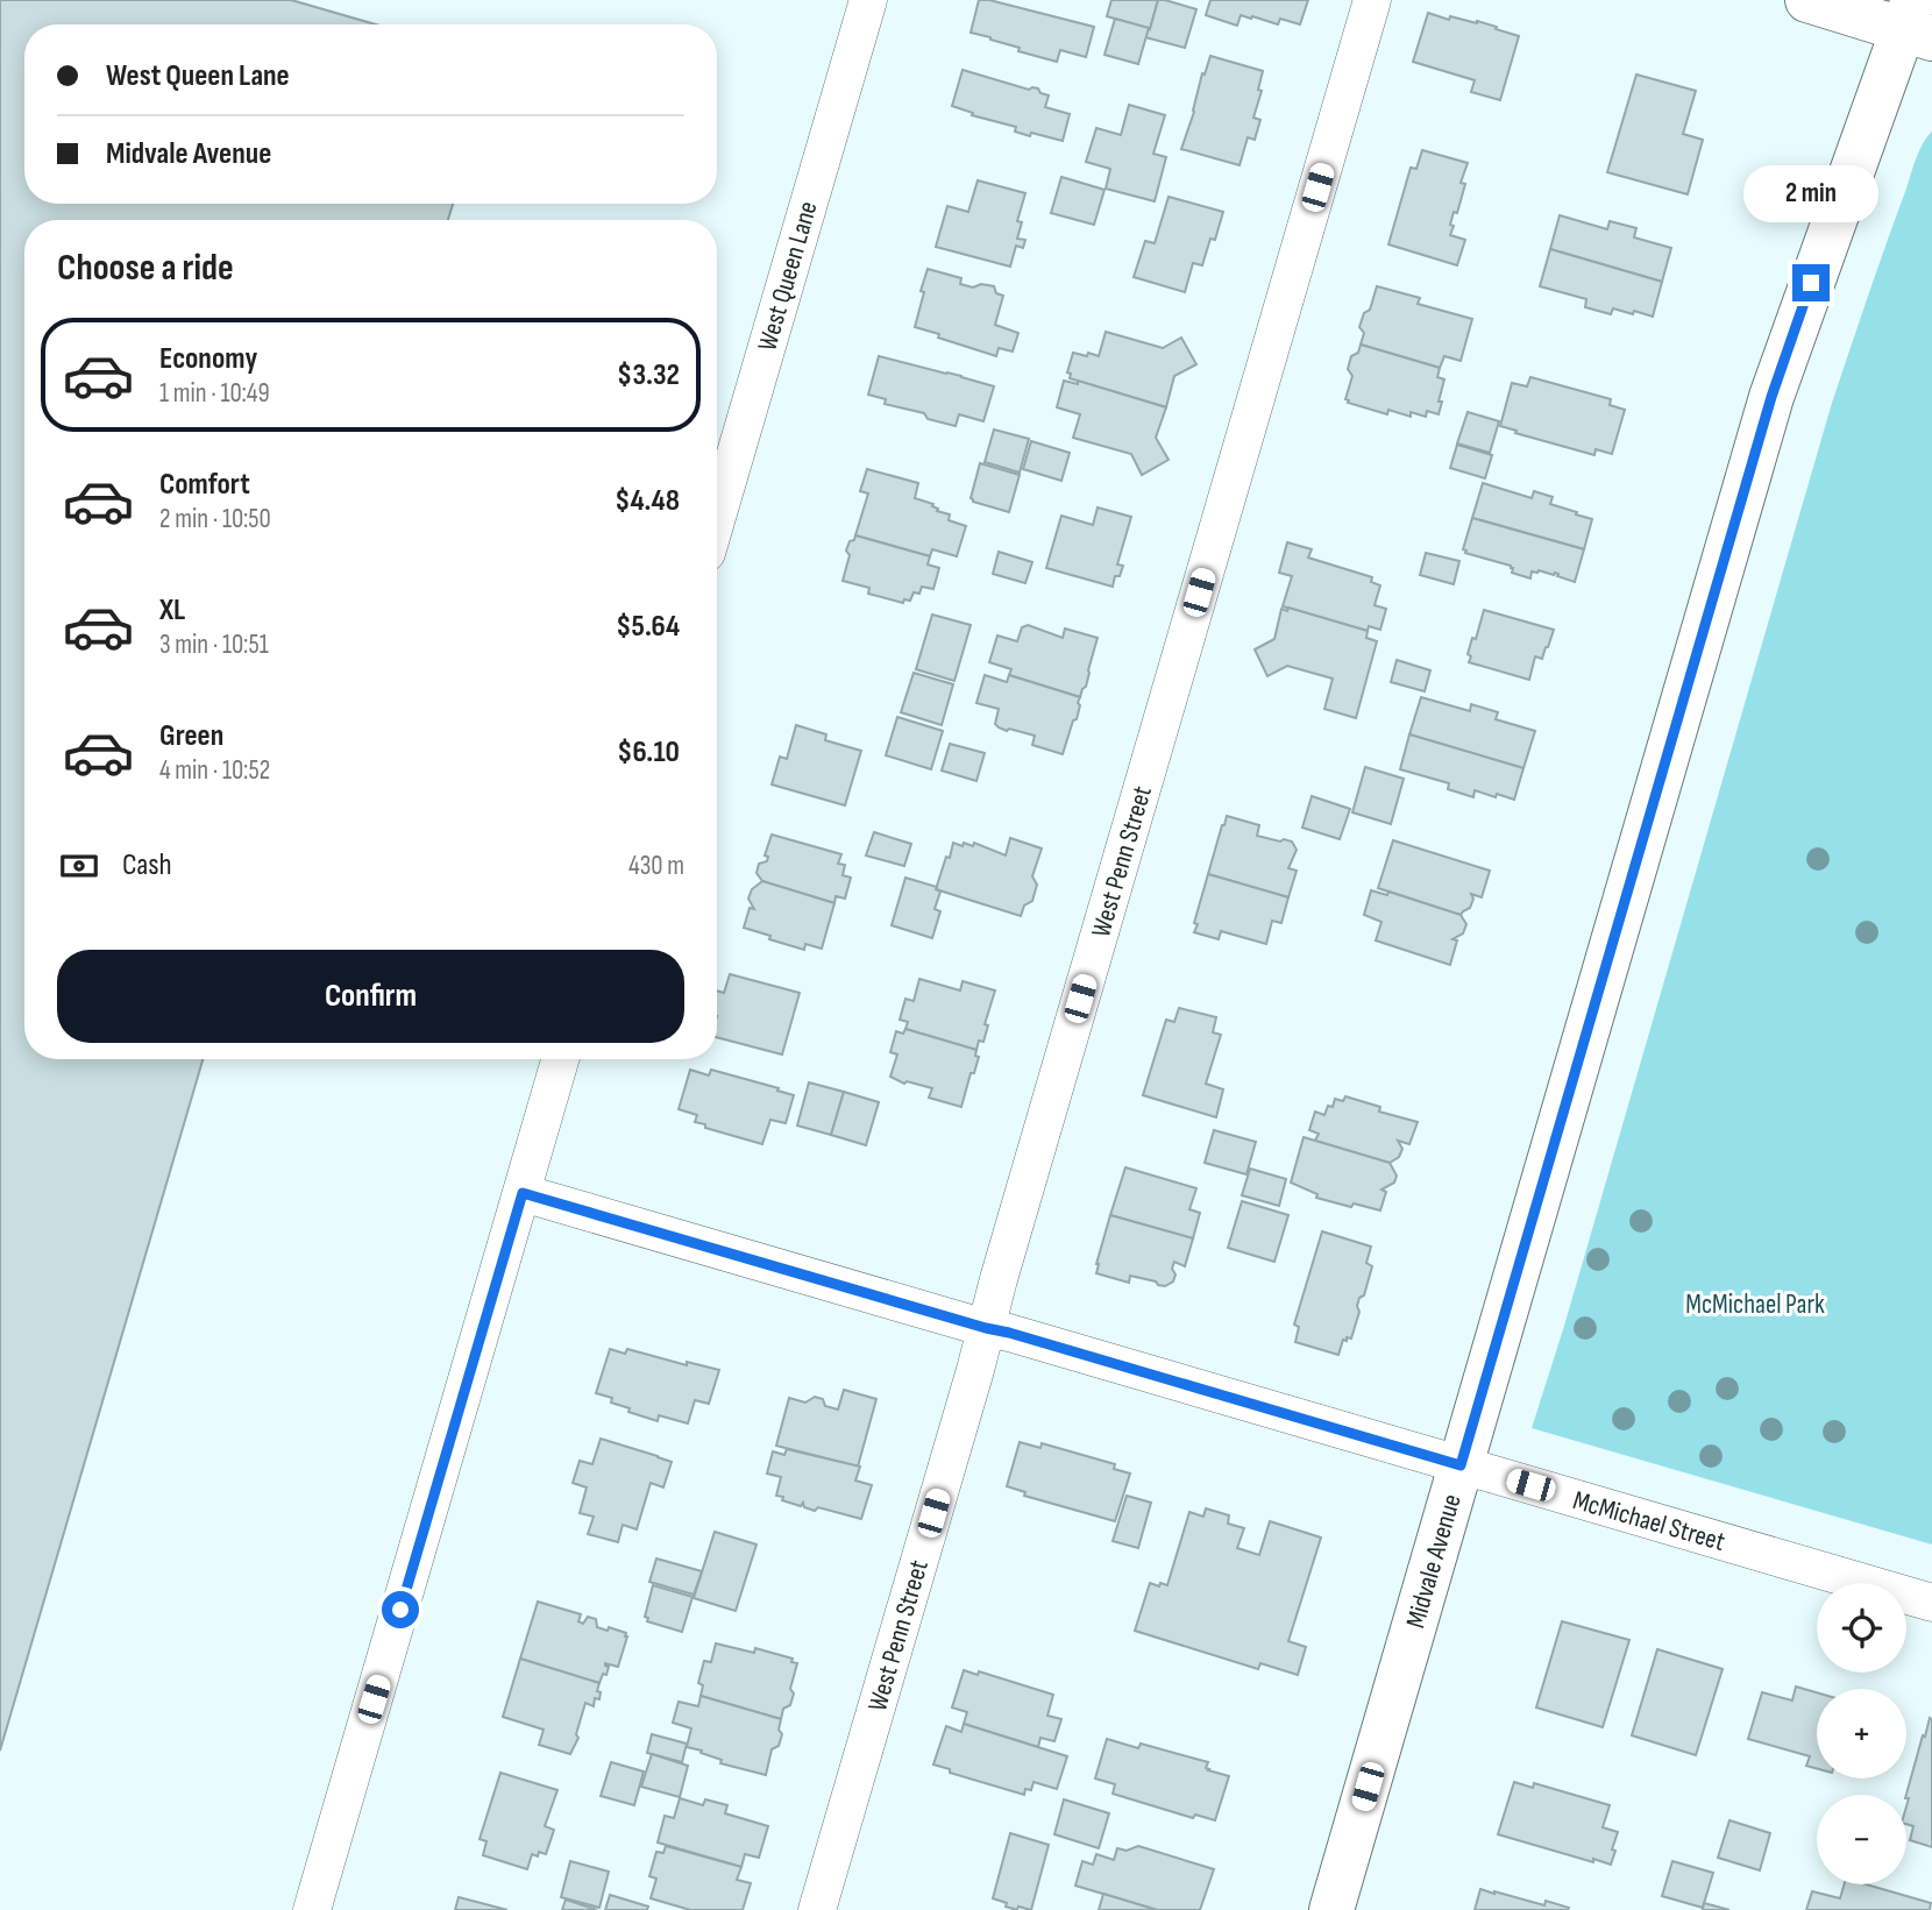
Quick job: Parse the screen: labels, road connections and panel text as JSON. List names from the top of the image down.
{
  "streets": {
    "street": [
      "West Queen Lane",
      "West Penn Street",
      "McMichael Street",
      "Midvale Avenue"
    ]
  },
  "crossings": [
    ["West Penn Street", "McMichael Street"],
    ["McMichael Street", "Midvale Avenue"]
  ],
  "parks": ["McMichael Park"],
  "page": {
    "banner": ["West Queen Lane", "Midvale Avenue"],
    "bubble": "2 min",
    "heading": "Choose a ride",
    "list": [
      {
        "name": "Economy",
        "note": "1 min · 10:49",
        "value": "$3.32"
      },
      {
        "name": "Comfort",
        "note": "2 min · 10:50",
        "value": "$4.48"
      },
      {
        "name": "XL",
        "note": "3 min · 10:51",
        "value": "$5.64"
      },
      {
        "name": "Green",
        "note": "4 min · 10:52",
        "value": "$6.10"
      }
    ],
    "pay": ["Cash", "430 m"],
    "buttons": "Confirm",
    "map_buttons": ["+", "−"]
  }
}
